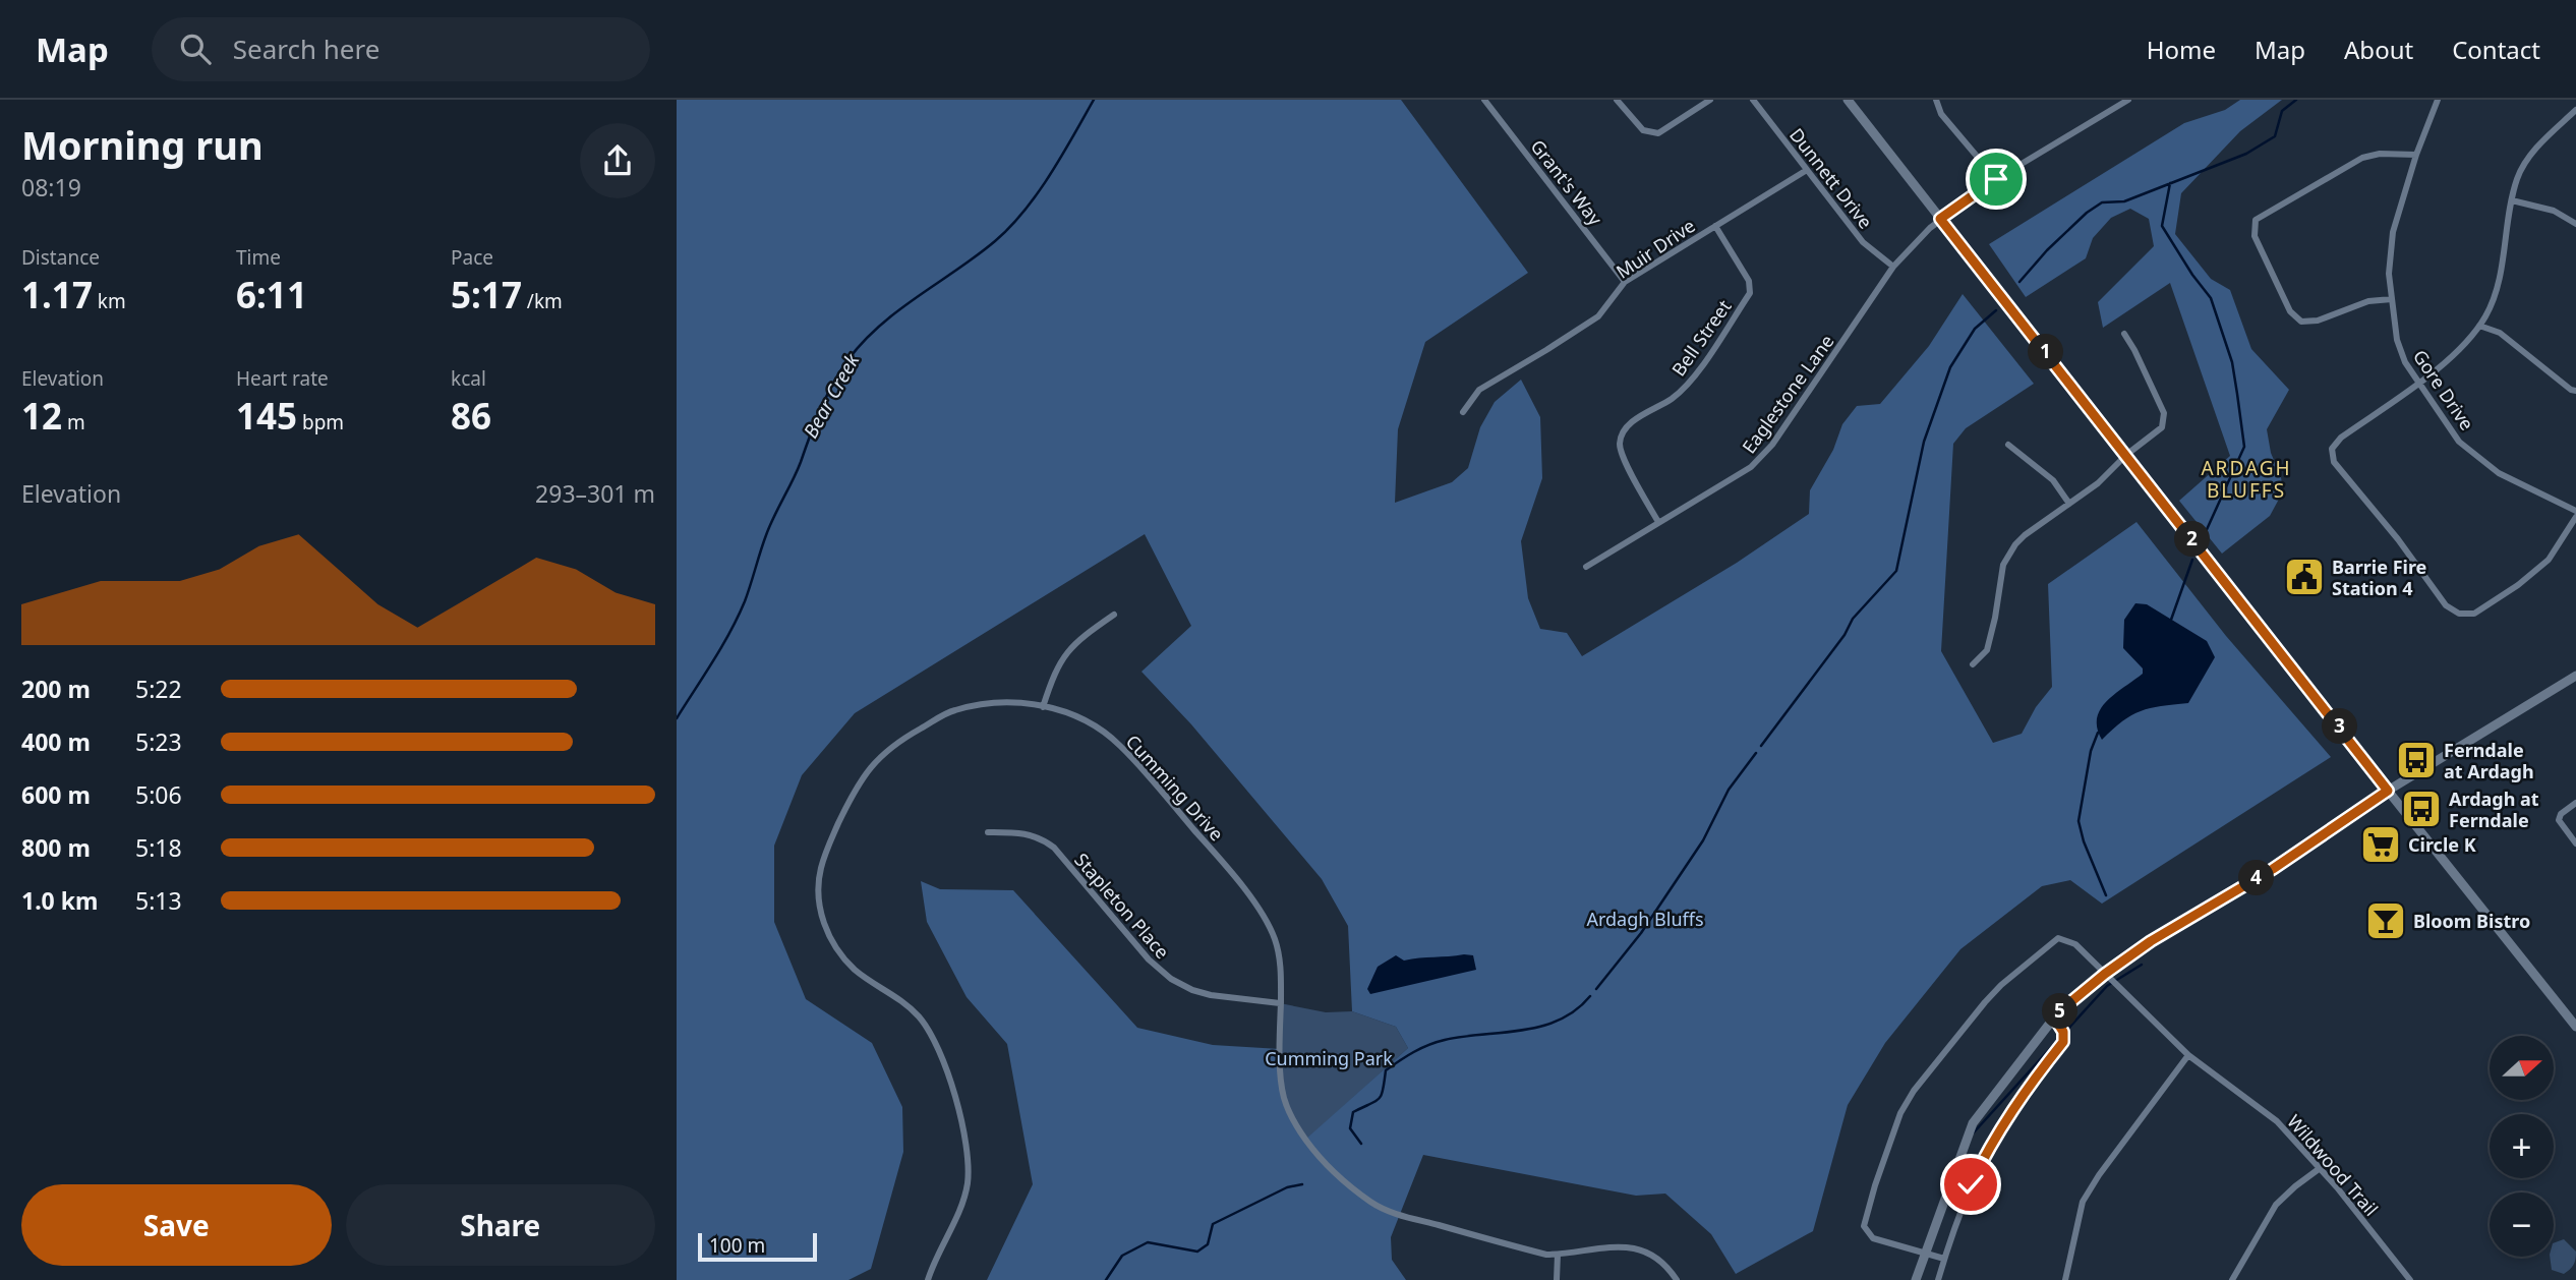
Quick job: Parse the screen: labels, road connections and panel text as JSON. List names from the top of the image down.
{
  "streets": {
    "street": [
      "Dunnett Drive",
      "Grant's Way",
      "Muir Drive",
      "Bell Street",
      "Gore Drive",
      "Eaglestone Lane",
      "Cumming Drive",
      "Stapleton Place",
      "Wildwood Trail"
    ]
  },
  "crossings": [
    ["Dunnett Drive", "Muir Drive"],
    ["Dunnett Drive", "Eaglestone Lane"],
    ["Grant's Way", "Muir Drive"],
    ["Muir Drive", "Bell Street"],
    ["Bell Street", "Eaglestone Lane"],
    ["Cumming Drive", "Stapleton Place"]
  ],
  "districts": ["ARDAGH BLUFFS"],
  "water": ["Bear Creek"],
  "parks": ["Ardagh Bluffs", "Cumming Park"],
  "places": {
    "public building": ["Barrie Fire Station 4"],
    "bus stop": ["Ferndale at Ardagh", "Ardagh at Ferndale"],
    "supermarket": ["Circle K"],
    "bar": ["Bloom Bistro"]
  },
  "scale_bar": "100 m",
  "north": "right",
  "page": {
    "header": "Map",
    "search": "Search here",
    "nav": [
      "Home",
      "Map",
      "About",
      "Contact"
    ],
    "heading": ["Morning run", "08:19"],
    "stats": [
      ["Distance", "1.17 km"],
      ["Time", "6:11"],
      ["Pace", "5:17 /km"],
      ["Elevation", "12 m"],
      ["Heart rate", "145 bpm"],
      ["kcal", "86"]
    ],
    "pins": [
      "1",
      "2",
      "3",
      "4",
      "5"
    ],
    "chart": ["Elevation", "293–301 m"],
    "list": [
      {
        "name": "200 m",
        "note": "5:22"
      },
      {
        "name": "400 m",
        "note": "5:23"
      },
      {
        "name": "600 m",
        "note": "5:06"
      },
      {
        "name": "800 m",
        "note": "5:18"
      },
      {
        "name": "1.0 km",
        "note": "5:13"
      }
    ],
    "map_buttons": ["+", "−"],
    "buttons": ["Save", "Share"],
    "scale": "100 m"
  }
}
